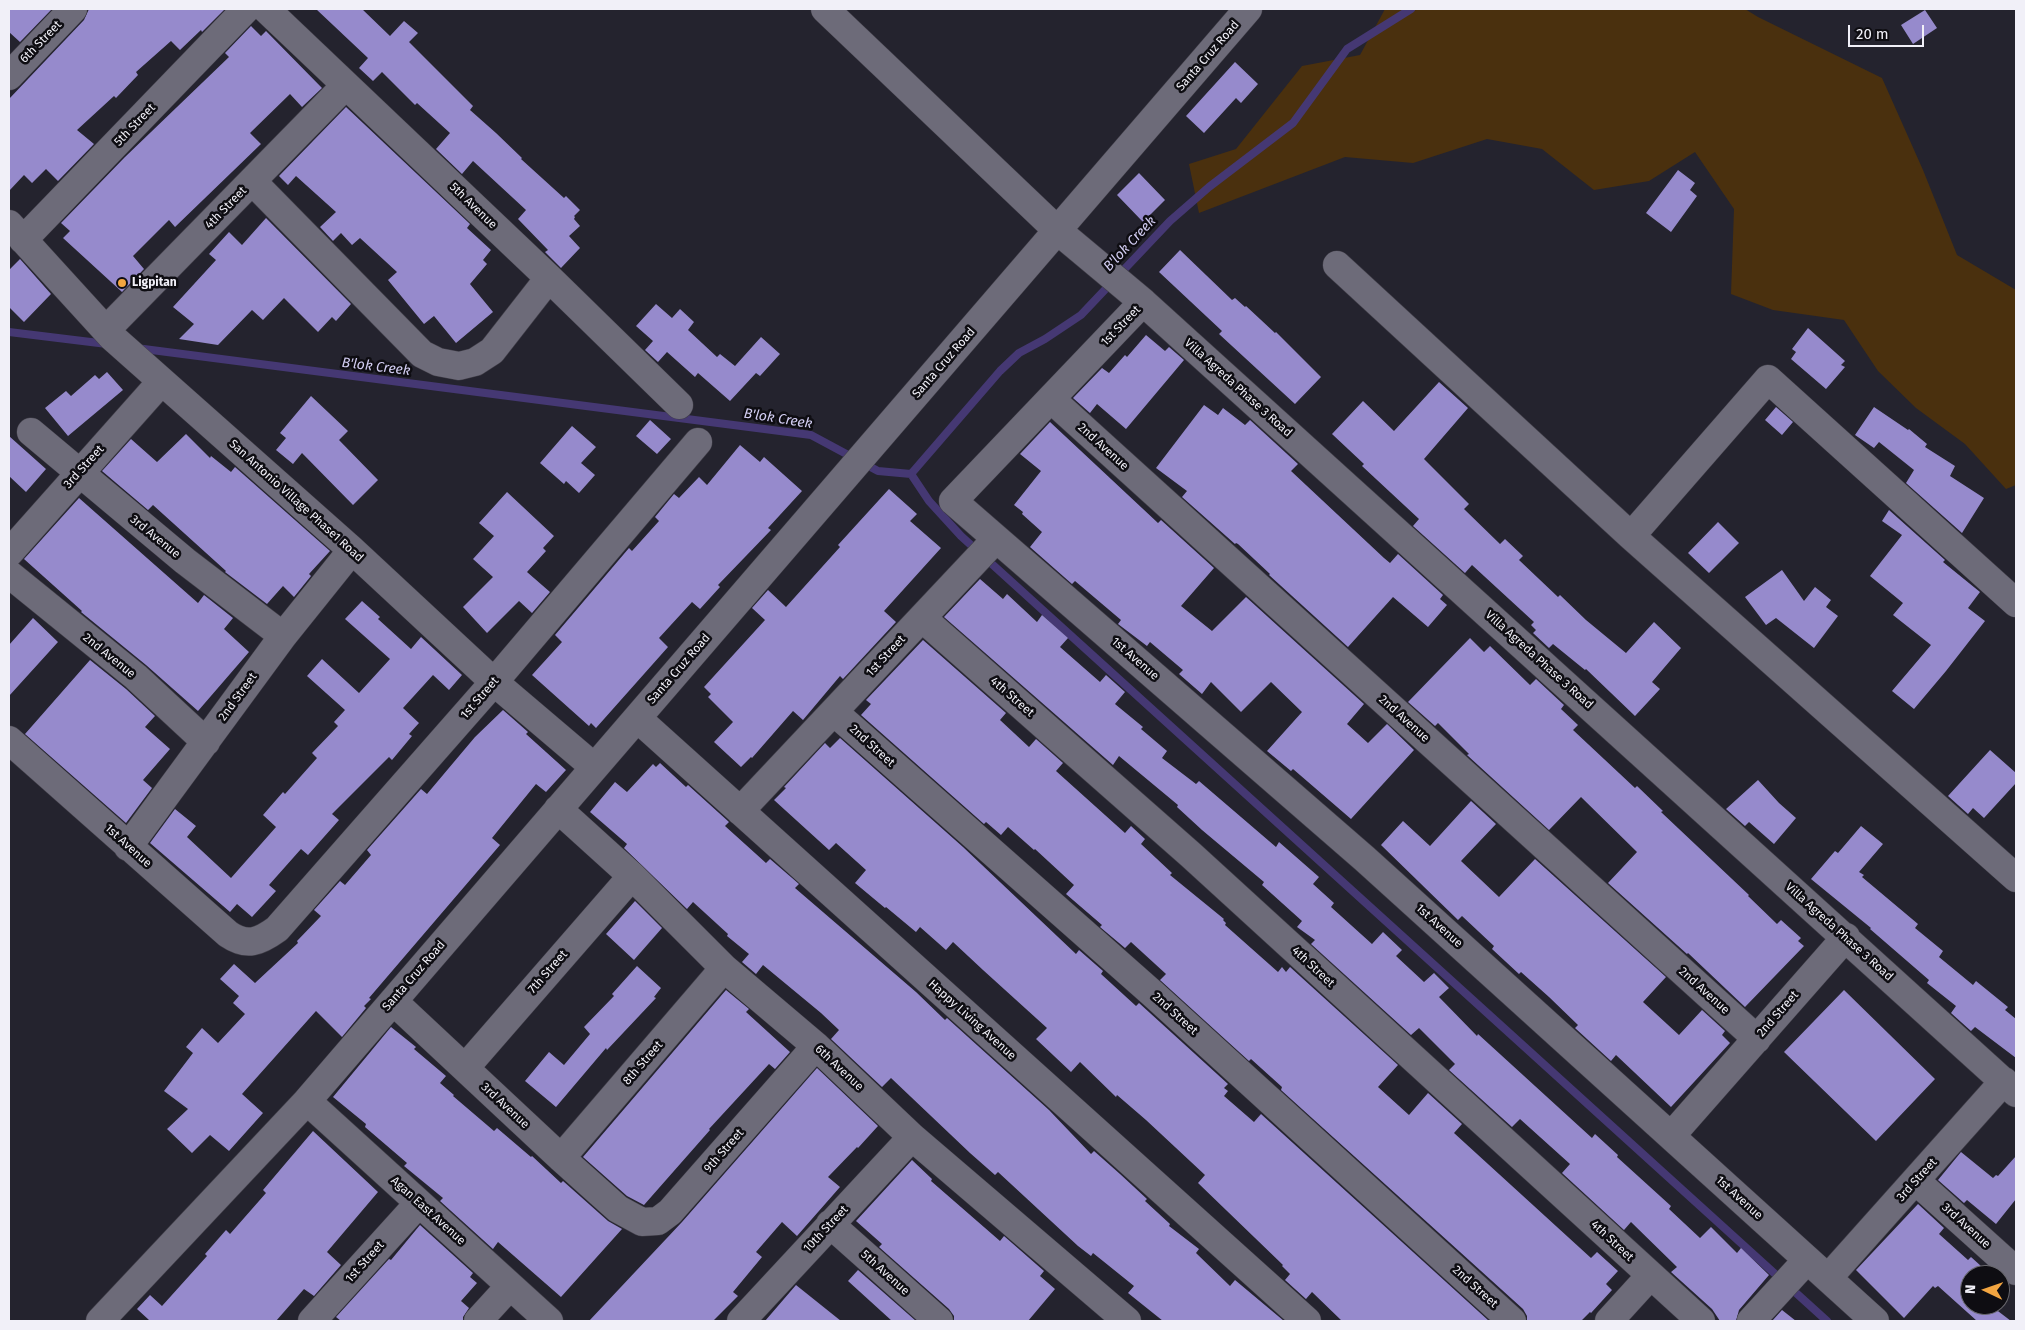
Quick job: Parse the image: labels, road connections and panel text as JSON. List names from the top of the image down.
{
  "streets": {
    "street": [
      "6th Street",
      "Santa Cruz Road",
      "5th Street",
      "5th Avenue",
      "4th Street",
      "1st Street",
      "Villa Agreda Phase 3 Road",
      "2nd Avenue",
      "3rd Street",
      "San Antonio Village Phase1 Road",
      "3rd Avenue",
      "1st Avenue",
      "2nd Street",
      "7th Street",
      "Happy Living Avenue",
      "8th Street",
      "6th Avenue",
      "9th Street",
      "Agan East Avenue",
      "10th Street"
    ]
  },
  "crossings": [
    ["Santa Cruz Road", "Villa Agreda Phase 3 Road"],
    ["Santa Cruz Road", "San Antonio Village Phase1 Road"],
    ["Santa Cruz Road", "3rd Avenue"],
    ["Santa Cruz Road", "Happy Living Avenue"],
    ["Santa Cruz Road", "6th Avenue"],
    ["Santa Cruz Road", "Agan East Avenue"],
    ["5th Street", "San Antonio Village Phase1 Road"],
    ["5th Avenue", "4th Street"],
    ["5th Avenue", "10th Street"],
    ["4th Street", "1st Street"],
    ["4th Street", "San Antonio Village Phase1 Road"],
    ["1st Street", "Villa Agreda Phase 3 Road"],
    ["1st Street", "2nd Avenue"],
    ["1st Street", "San Antonio Village Phase1 Road"],
    ["1st Street", "1st Avenue"],
    ["1st Street", "2nd Street"],
    ["1st Street", "Happy Living Avenue"],
    ["1st Street", "Agan East Avenue"],
    ["Villa Agreda Phase 3 Road", "3rd Street"],
    ["Villa Agreda Phase 3 Road", "2nd Street"],
    ["2nd Avenue", "2nd Street"],
    ["3rd Street", "San Antonio Village Phase1 Road"],
    ["3rd Street", "3rd Avenue"],
    ["3rd Street", "1st Avenue"],
    ["San Antonio Village Phase1 Road", "2nd Street"],
    ["3rd Avenue", "2nd Street"],
    ["3rd Avenue", "7th Street"],
    ["3rd Avenue", "8th Street"],
    ["3rd Avenue", "9th Street"],
    ["1st Avenue", "2nd Street"],
    ["7th Street", "6th Avenue"],
    ["8th Street", "6th Avenue"],
    ["6th Avenue", "9th Street"],
    ["6th Avenue", "10th Street"]
  ],
  "water": ["B'lok Creek"],
  "places": ["Ligpitan"],
  "scale_bar": "20 m",
  "north": "left"
}
